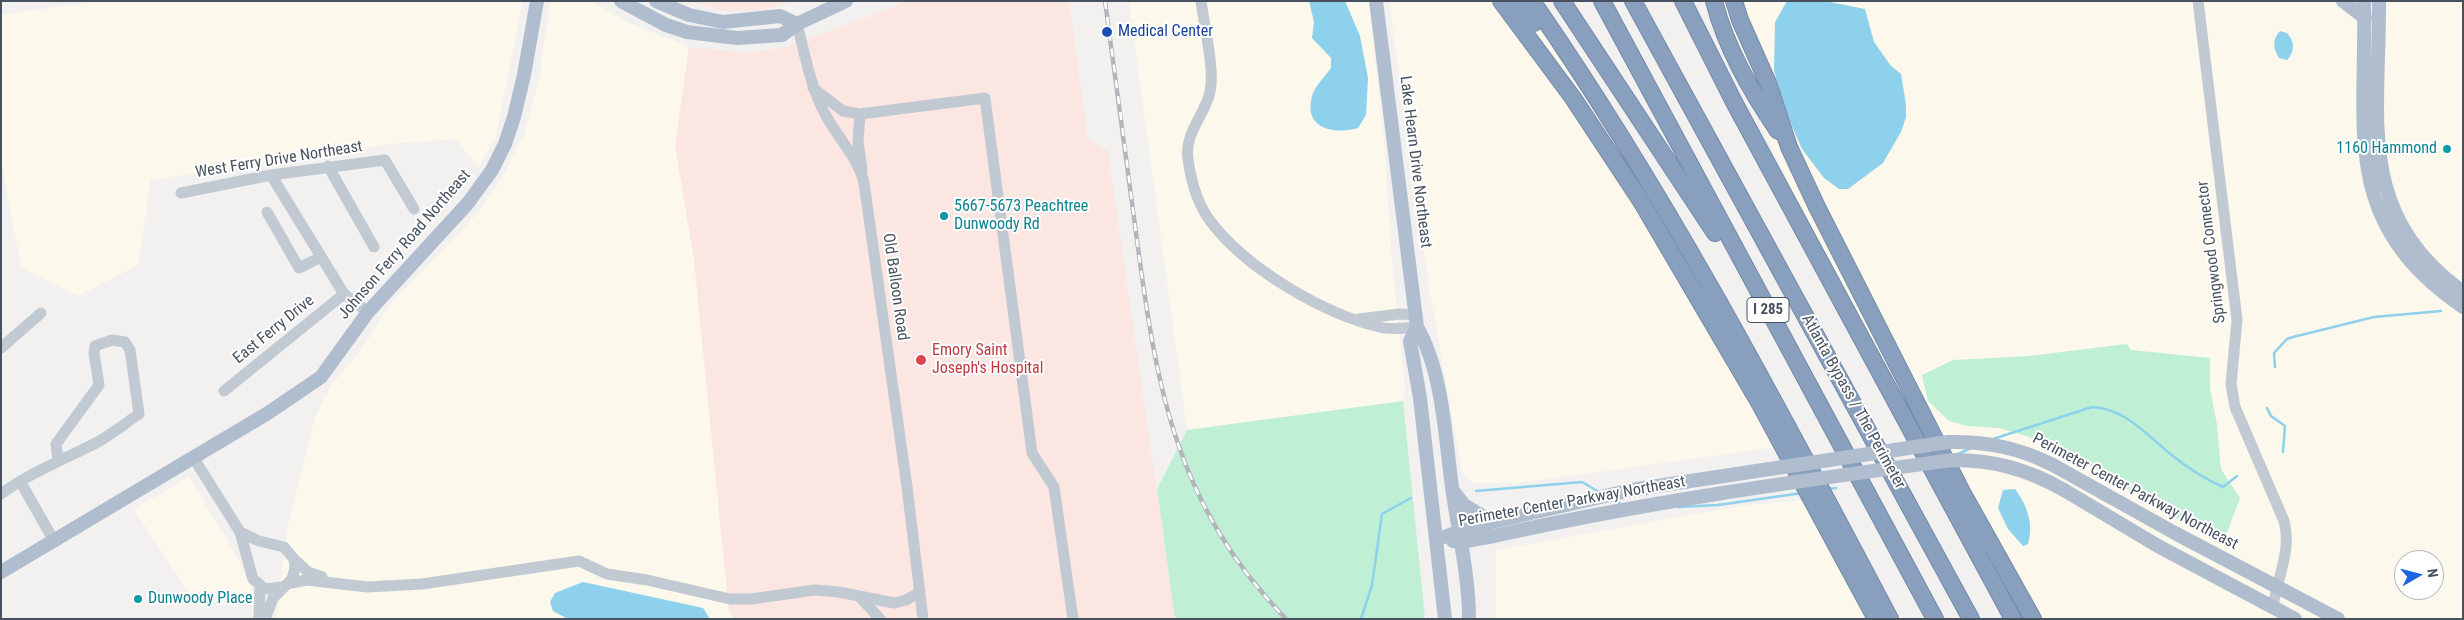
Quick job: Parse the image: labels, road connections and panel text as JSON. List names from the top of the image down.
{
  "streets": {
    "highway": ["I 285", "Atlanta Bypass / The Perimeter"],
    "main road": ["Lake Hearn Drive Northeast", "Johnson Ferry Road Northeast", "Perimeter Center Parkway Northeast"],
    "street": [
      "West Ferry Drive Northeast",
      "Springwood Connector",
      "Old Balloon Road",
      "East Ferry Drive"
    ]
  },
  "crossings": [
    ["Lake Hearn Drive Northeast", "Perimeter Center Parkway Northeast"],
    ["Springwood Connector", "Perimeter Center Parkway Northeast"]
  ],
  "places": [
    "Medical Center",
    "1160 Hammond",
    "5667-5673 Peachtree Dunwoody Rd",
    "Emory Saint Joseph's Hospital",
    "Dunwoody Place"
  ],
  "north": "right"
}
